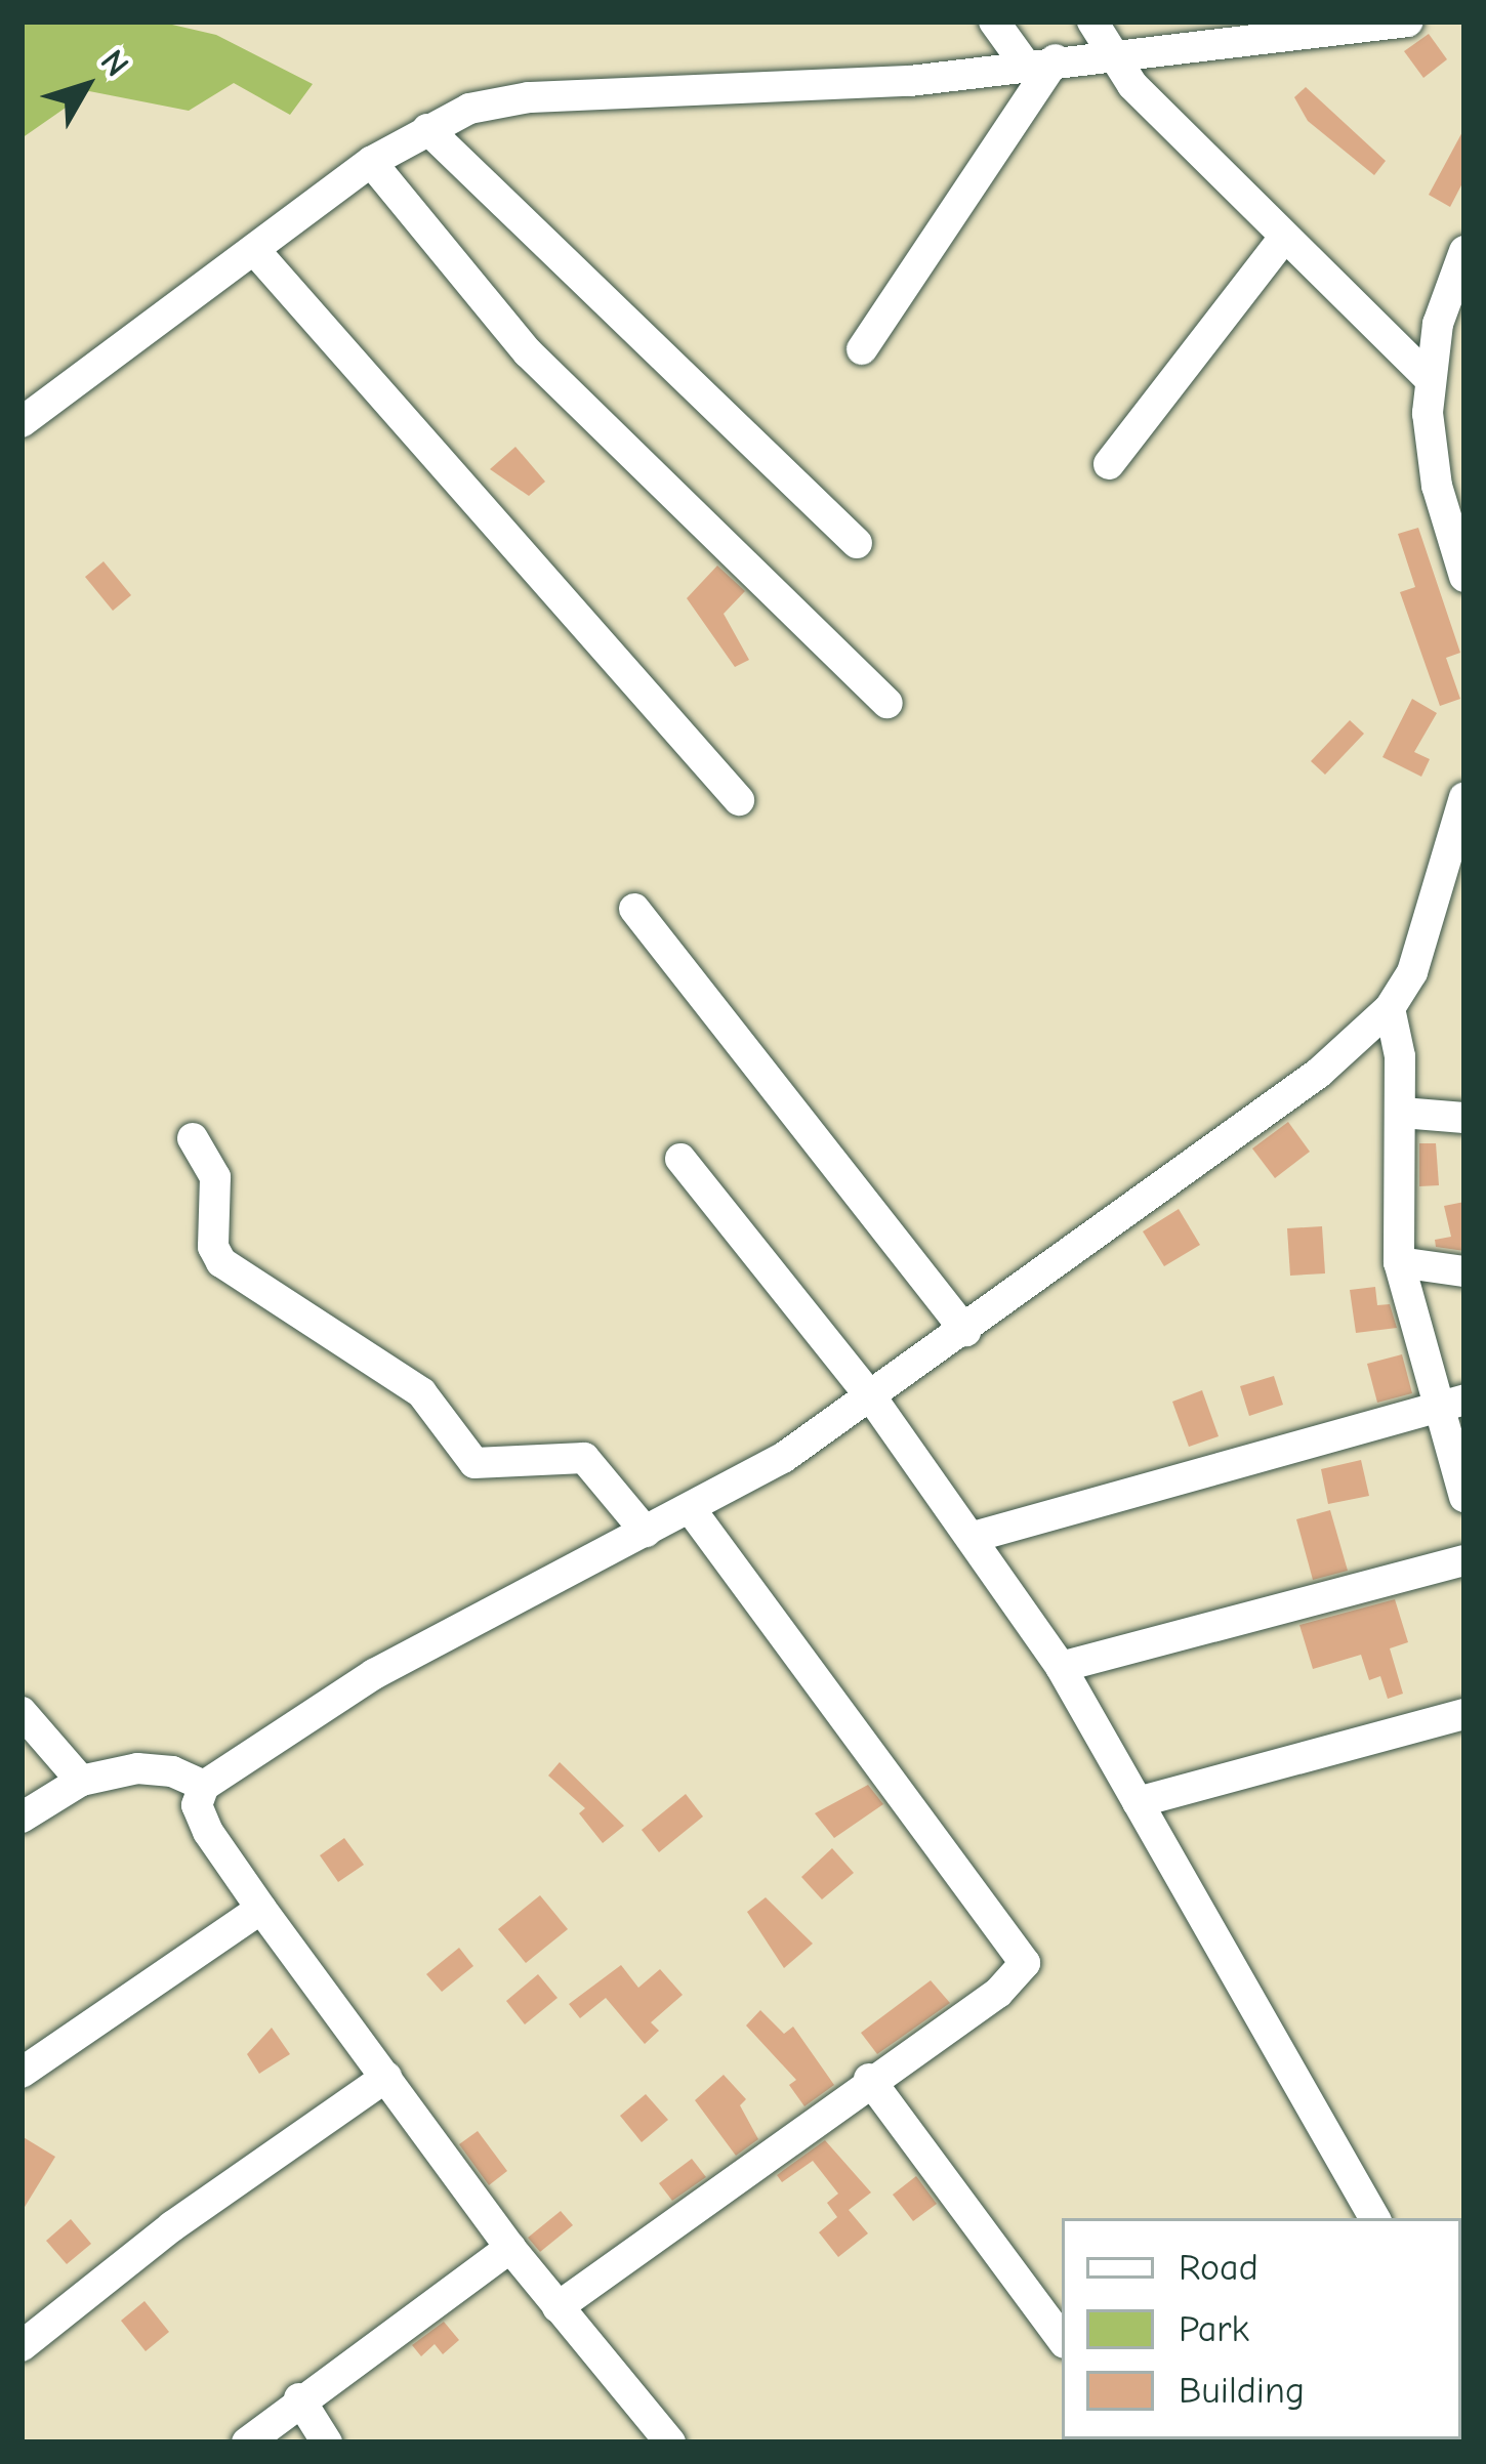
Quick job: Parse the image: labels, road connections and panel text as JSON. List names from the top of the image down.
{
  "legend": ["Road", "Park", "Building"],
  "north": "top right"
}
